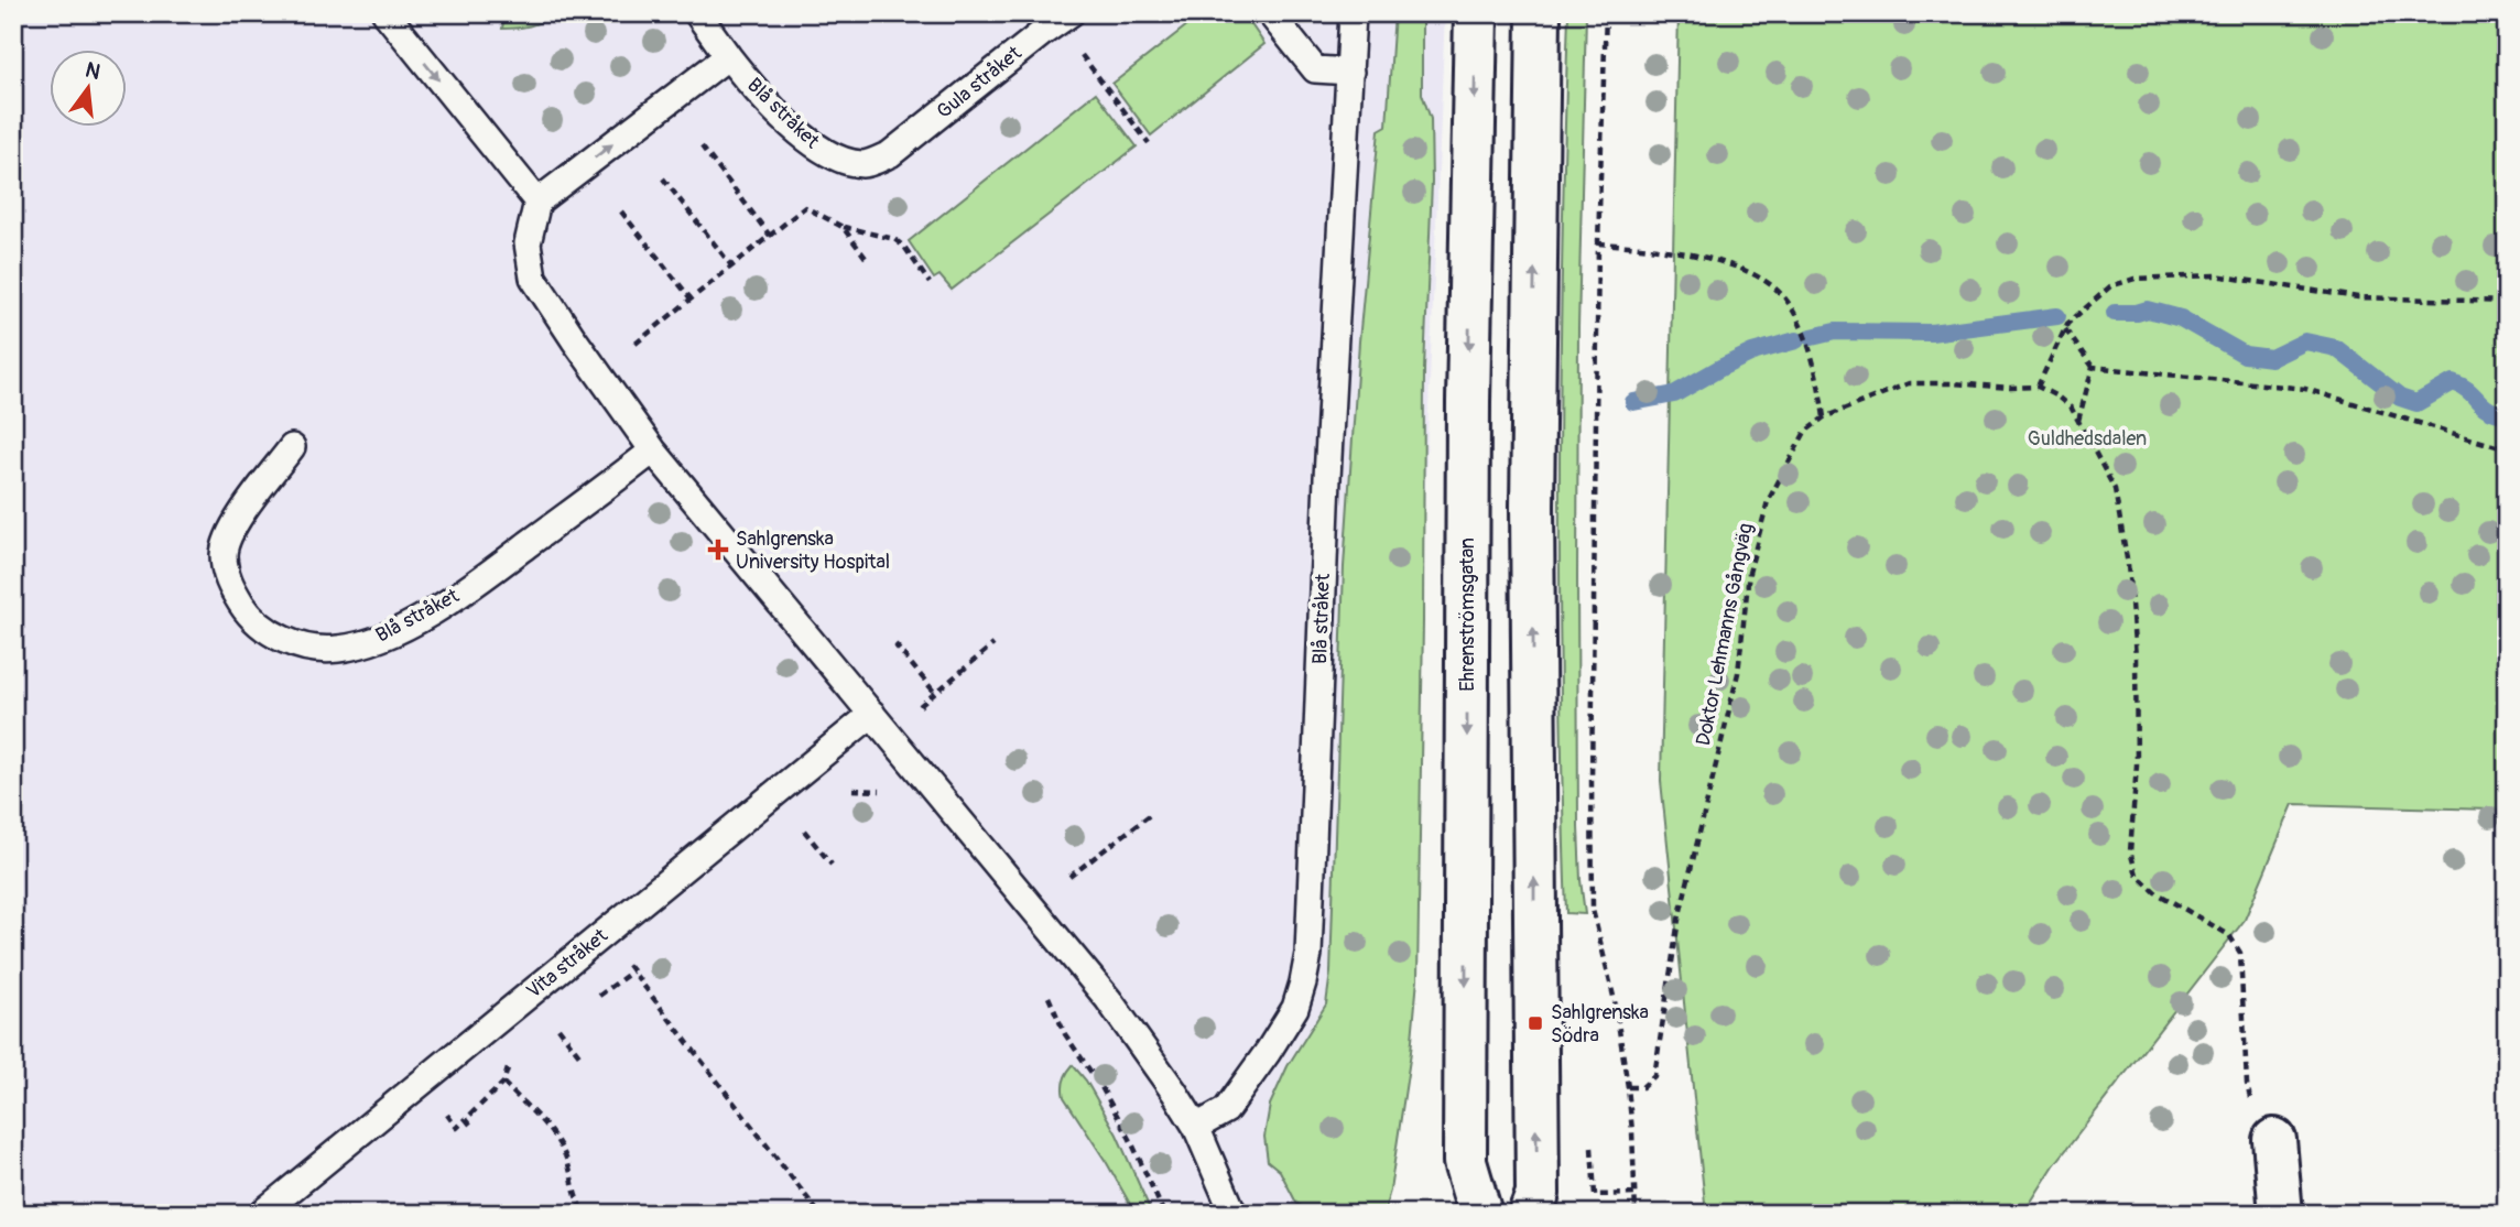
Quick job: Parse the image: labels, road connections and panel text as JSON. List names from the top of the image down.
{
  "streets": {
    "street": ["Ehrenströmsgatan"],
    "lane": ["Gula stråket", "Blå stråket", "Vita stråket"],
    "path": ["Doktor Lehmanns Gångväg"]
  },
  "crossings": [
    ["Gula stråket", "Blå stråket"]
  ],
  "parks": ["Guldhedsdalen"],
  "places": {
    "health": ["Sahlgrenska University Hospital"],
    "transit": ["Sahlgrenska Södra"]
  },
  "north": "top"
}
